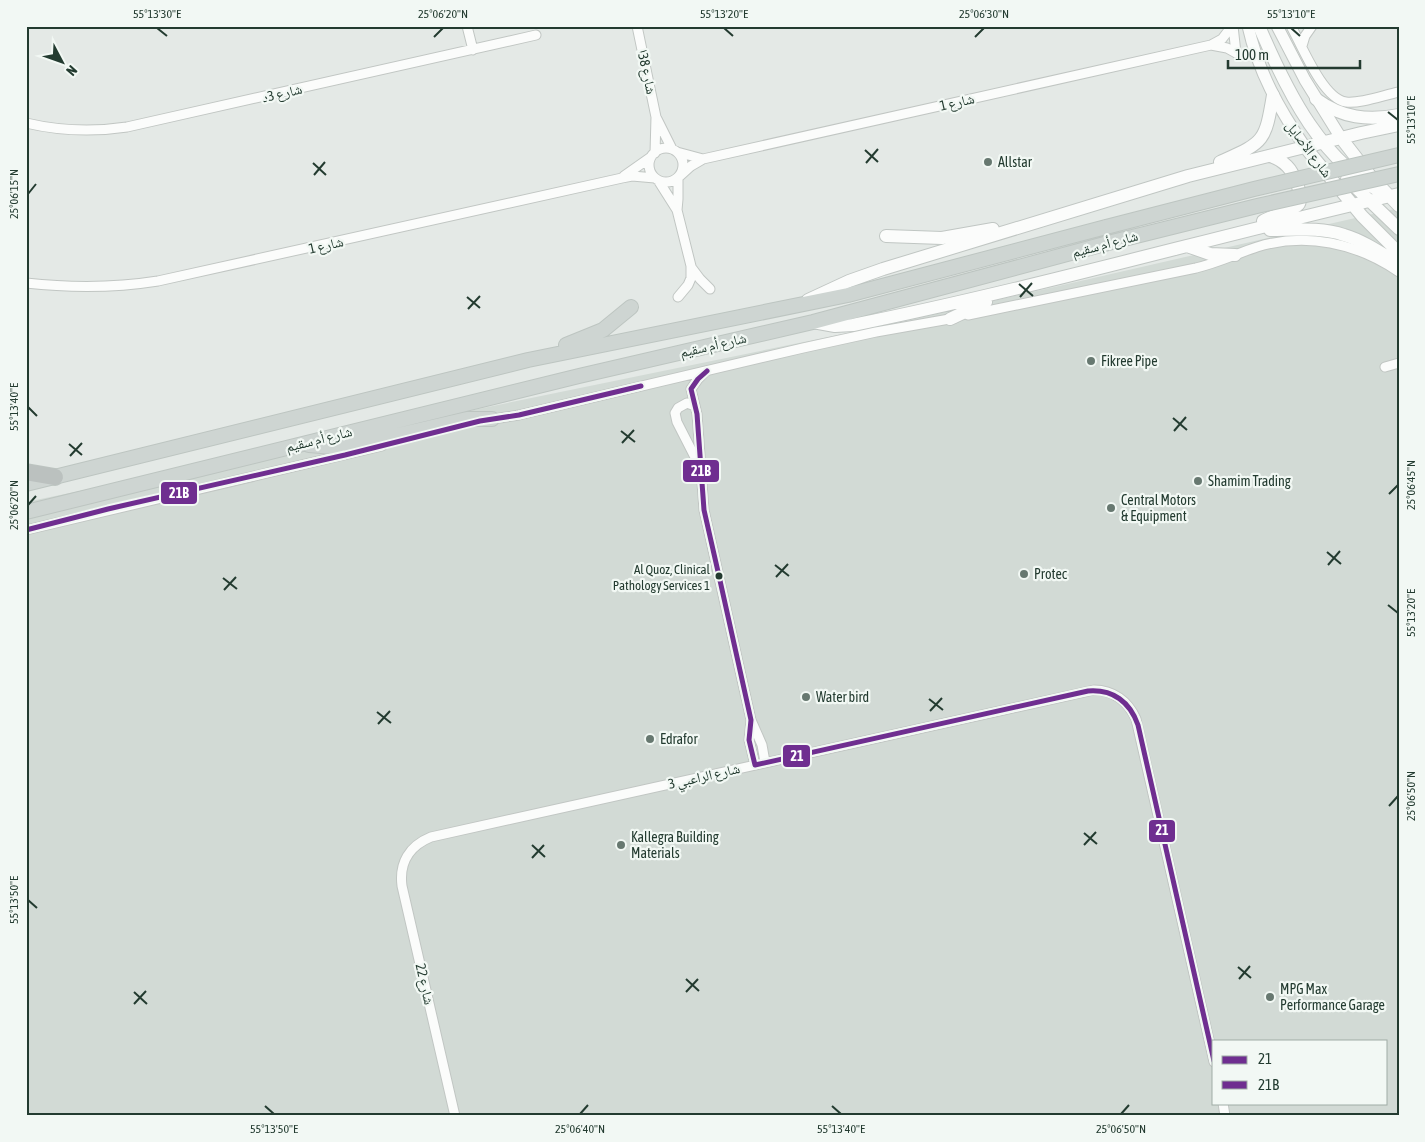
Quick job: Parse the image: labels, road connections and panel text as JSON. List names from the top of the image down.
{
  "streets": {
    "main road": ["شارع الأصايل", "شارع أم سقيم"],
    "street": [
      "شارع 38ا",
      "شارع 3د",
      "شارع 1",
      "شارع الراعبي 3",
      "شارع 22"
    ]
  },
  "crossings": [
    ["شارع 38ا", "شارع 1"],
    ["شارع الراعبي 3", "شارع 22"]
  ],
  "places": [
    "Allstar",
    "Fikree Pipe",
    "Shamim Trading",
    "Central Motors & Equipment",
    "Protec",
    "Al Quoz, Clinical Pathology Services 1",
    "Water bird",
    "Edrafor",
    "Kallegra Building Materials",
    "MPG Max Performance Garage"
  ],
  "lines": ["transit line 21B", "transit line 21"],
  "legend": ["21", "21B"],
  "scale_bar": "100 m",
  "north": "bottom right",
  "coordinates": [
    "55°13'30\"E",
    "25°06'20\"N",
    "55°13'20\"E",
    "25°06'30\"N",
    "55°13'10\"E",
    "25°06'15\"N",
    "55°13'40\"E",
    "25°06'45\"N",
    "25°06'50\"N",
    "55°13'50\"E",
    "25°06'40\"N"
  ]
}
